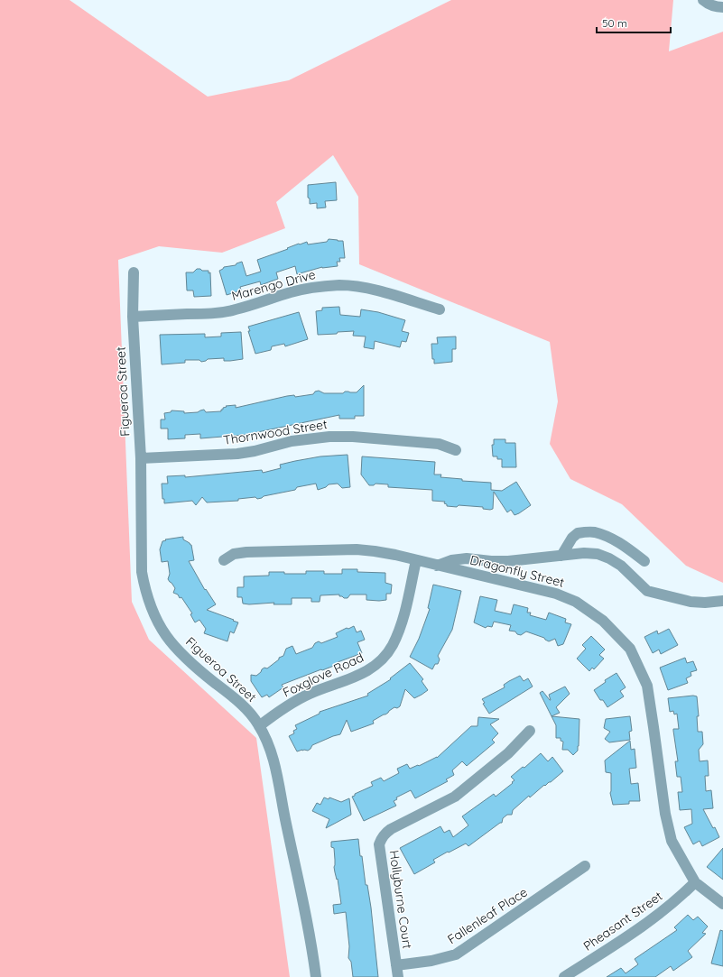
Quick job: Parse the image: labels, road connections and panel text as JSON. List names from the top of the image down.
{
  "streets": {
    "street": [
      "Marengo Drive",
      "Figueroa Street",
      "Thornwood Street",
      "Dragonfly Street",
      "Foxglove Road",
      "Hollyburne Court",
      "Fallenleaf Place",
      "Pheasant Street"
    ]
  },
  "crossings": [
    ["Marengo Drive", "Figueroa Street"],
    ["Figueroa Street", "Thornwood Street"],
    ["Figueroa Street", "Foxglove Road"],
    ["Dragonfly Street", "Foxglove Road"],
    ["Dragonfly Street", "Pheasant Street"],
    ["Hollyburne Court", "Fallenleaf Place"]
  ],
  "scale_bar": "50 m"
}
